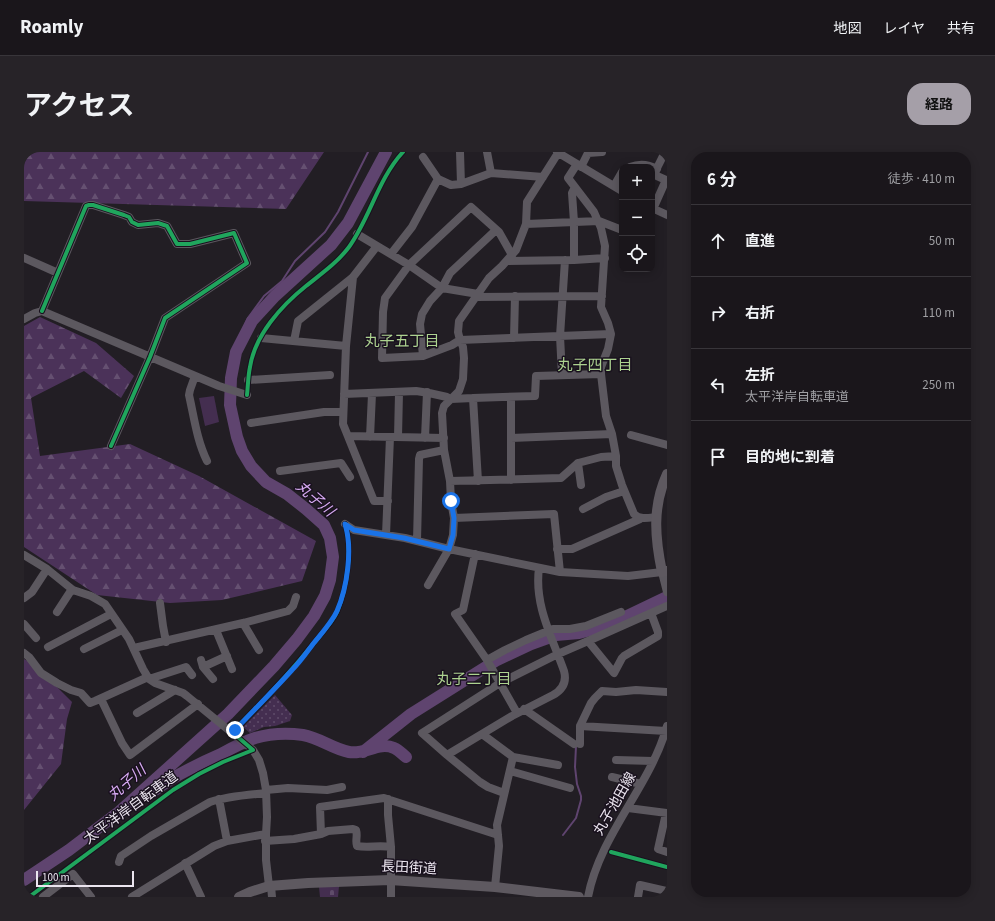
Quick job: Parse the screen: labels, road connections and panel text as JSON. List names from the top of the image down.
{
  "streets": {
    "main road": ["長田街道"],
    "street": ["丸子池田線"],
    "cycle path": ["太平洋岸自転車道"]
  },
  "districts": ["丸子五丁目", "丸子四丁目", "丸子二丁目"],
  "water": ["丸子川"],
  "scale_bar": "100 m",
  "page": {
    "header": "Roamly",
    "nav": ["地図", "レイヤ", "共有"],
    "title": "アクセス",
    "buttons": "経路",
    "heading": ["6 分", "徒歩 · 410 m"],
    "map_buttons": ["+", "−"],
    "list": [
      ["直進", "50 m"],
      ["右折", "110 m"],
      ["左折", "太平洋岸自転車道", "250 m"],
      "目的地に到着"
    ],
    "scale": "100 m"
  }
}
